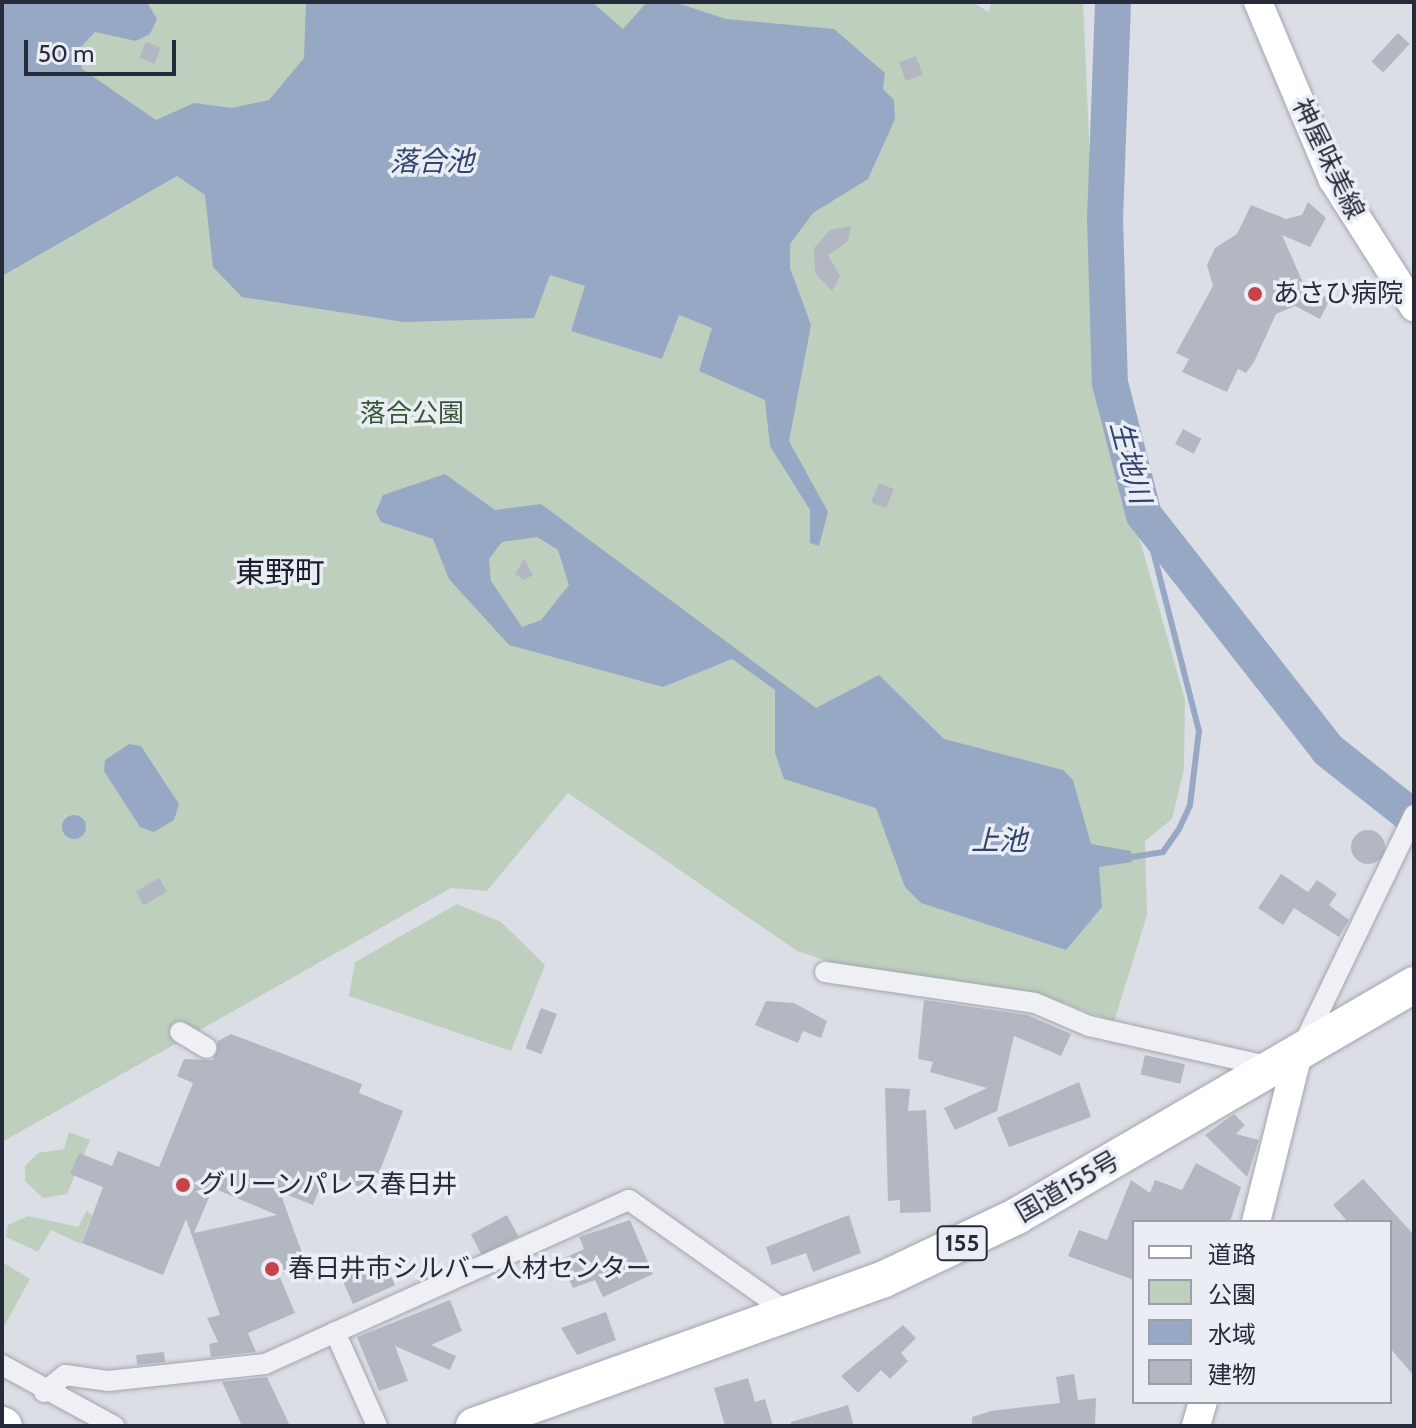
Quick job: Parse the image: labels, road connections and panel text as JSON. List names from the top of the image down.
{
  "streets": {
    "highway": ["国道155号", "155"],
    "main road": ["神屋味美線"]
  },
  "districts": ["東野町"],
  "water": ["落合池", "生地川", "上池"],
  "parks": ["落合公園"],
  "places": ["あさひ病院", "グリーンパレス春日井", "春日井市シルバー人材センター"],
  "legend": [
    "道路",
    "公園",
    "水域",
    "建物"
  ],
  "scale_bar": "50 m"
}
